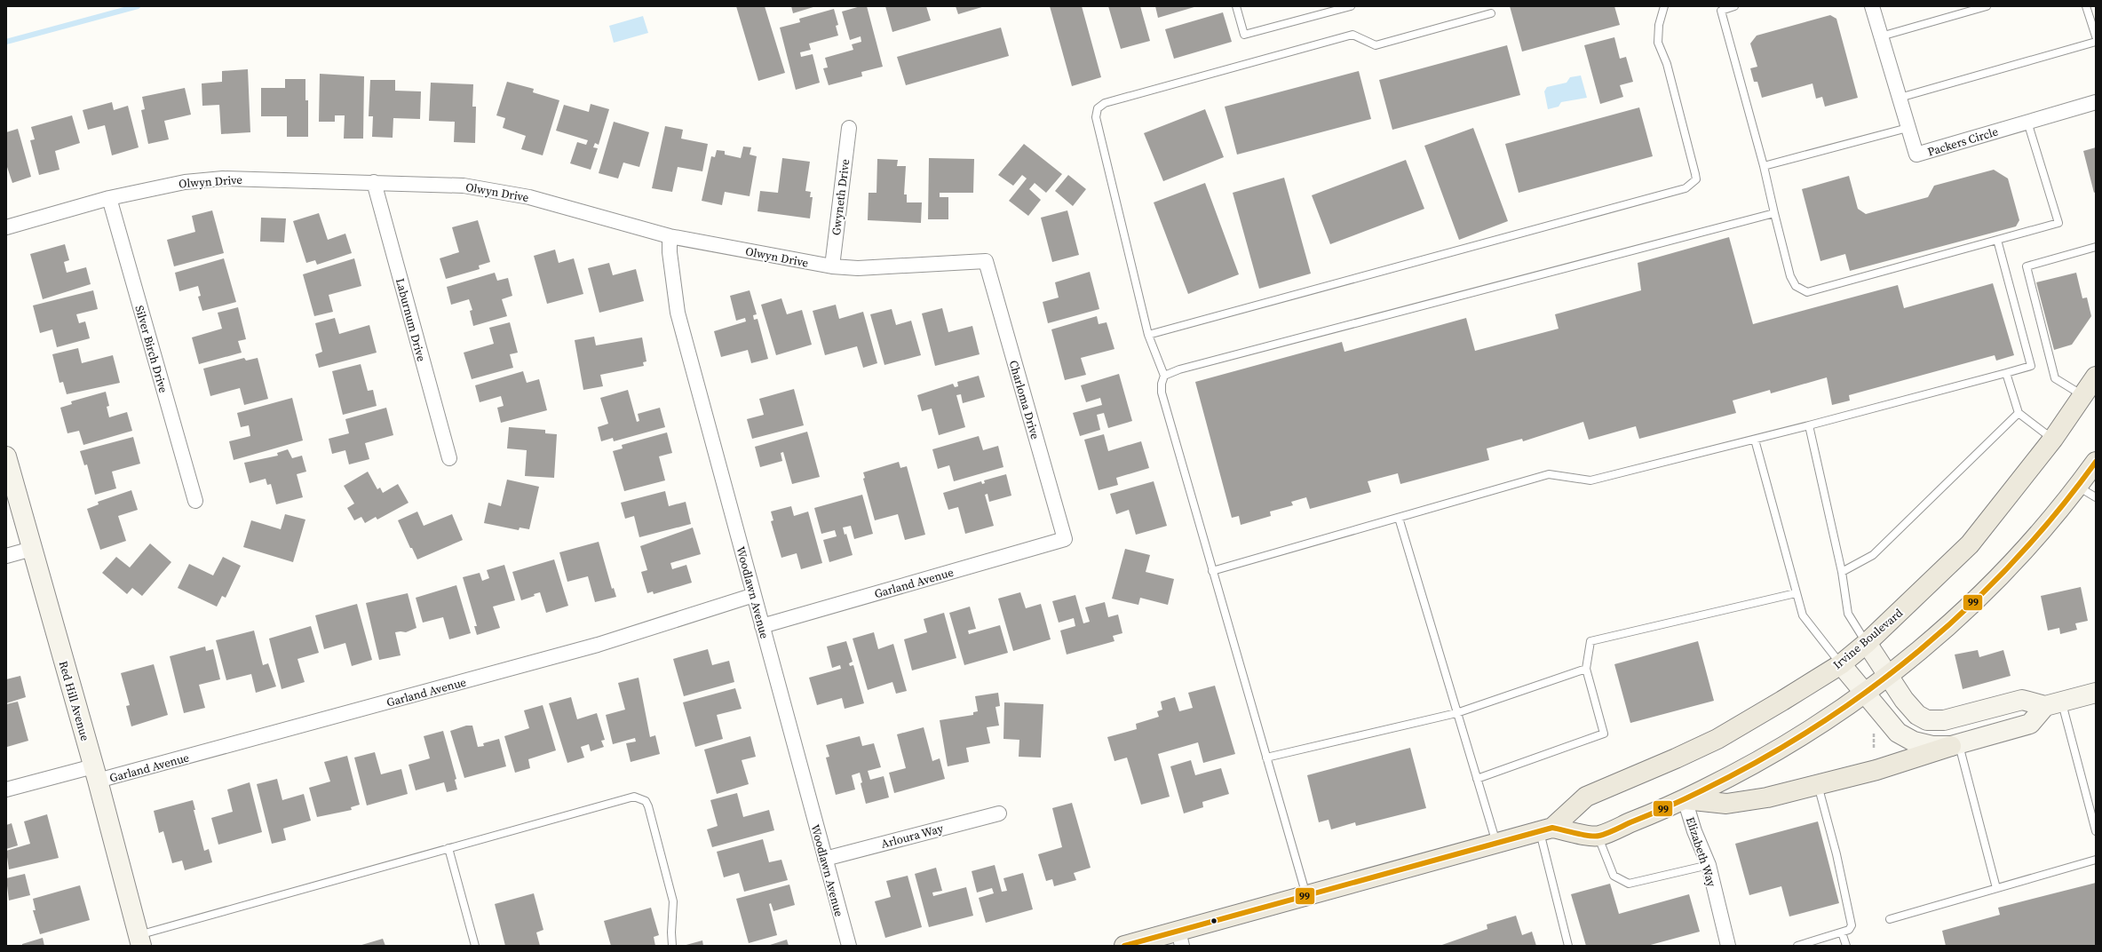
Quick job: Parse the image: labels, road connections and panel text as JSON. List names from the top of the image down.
{
  "streets": {
    "main road": ["Irvine Boulevard", "Red Hill Avenue"],
    "street": [
      "Packers Circle",
      "Olwyn Drive",
      "Gwyneth Drive",
      "Laburnum Drive",
      "Silver Birch Drive",
      "Charloma Drive",
      "Garland Avenue",
      "Woodlawn Avenue",
      "Arloura Way",
      "Elizabeth Way"
    ]
  },
  "crossings": [
    ["Olwyn Drive", "Gwyneth Drive"],
    ["Olwyn Drive", "Laburnum Drive"],
    ["Olwyn Drive", "Silver Birch Drive"],
    ["Olwyn Drive", "Charloma Drive"],
    ["Olwyn Drive", "Woodlawn Avenue"],
    ["Charloma Drive", "Garland Avenue"],
    ["Garland Avenue", "Woodlawn Avenue"],
    ["Garland Avenue", "Red Hill Avenue"],
    ["Woodlawn Avenue", "Arloura Way"]
  ],
  "lines": ["transit line 99"]
}
